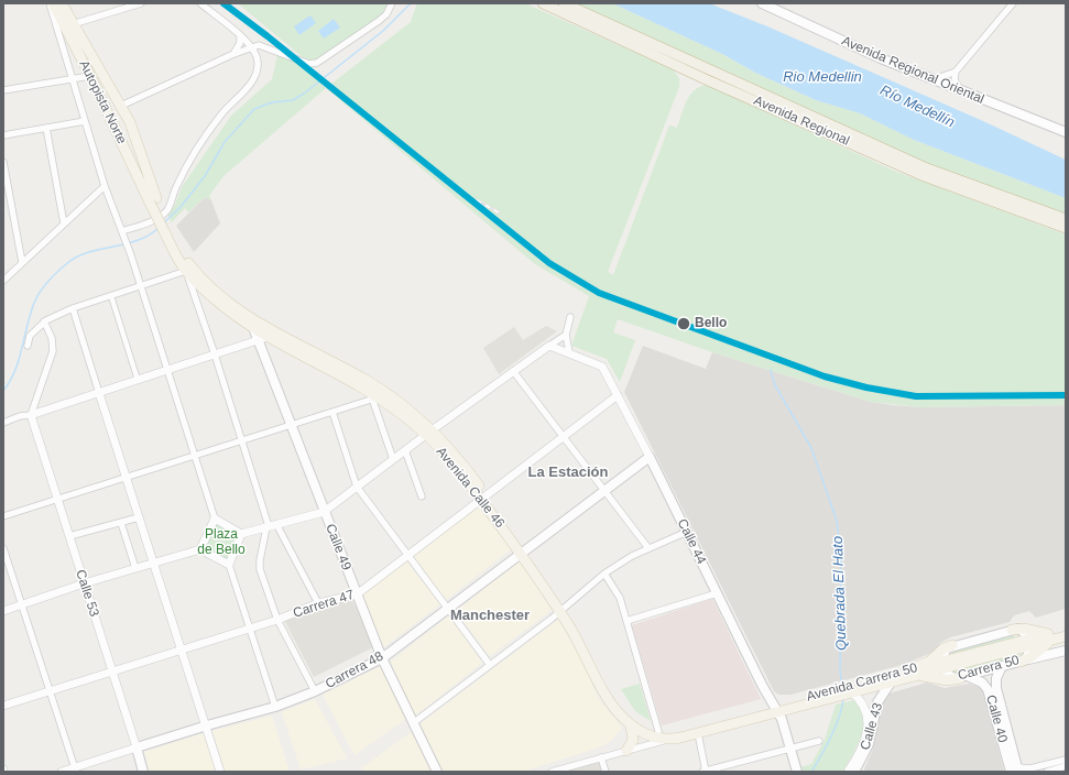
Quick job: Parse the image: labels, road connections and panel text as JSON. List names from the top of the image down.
{
  "streets": {
    "highway": ["Avenida Regional"],
    "main road": [
      "Avenida Regional Oriental",
      "Autopista Norte",
      "Avenida Calle 46",
      "Calle 44",
      "Calle 49",
      "Calle 53",
      "Carrera 50",
      "Carrera 48",
      "Avenida Carrera 50",
      "Calle 40",
      "Calle 43"
    ],
    "street": ["Carrera 47"]
  },
  "crossings": [
    ["Avenida Calle 46", "Calle 49"],
    ["Avenida Calle 46", "Carrera 47"],
    ["Avenida Calle 46", "Carrera 48"],
    ["Avenida Calle 46", "Avenida Carrera 50"],
    ["Calle 44", "Carrera 47"],
    ["Calle 44", "Carrera 48"],
    ["Calle 44", "Avenida Carrera 50"],
    ["Calle 49", "Carrera 47"],
    ["Calle 49", "Carrera 48"],
    ["Calle 53", "Carrera 47"],
    ["Calle 53", "Carrera 48"],
    ["Carrera 50", "Avenida Carrera 50"],
    ["Carrera 50", "Calle 40"],
    ["Avenida Carrera 50", "Calle 43"]
  ],
  "districts": ["La Estación", "Manchester"],
  "water": ["Rio Medellin", "Río Medellín", "Quebrada El Hato"],
  "parks": ["Plaza de Bello"],
  "places": ["Bello"]
}
